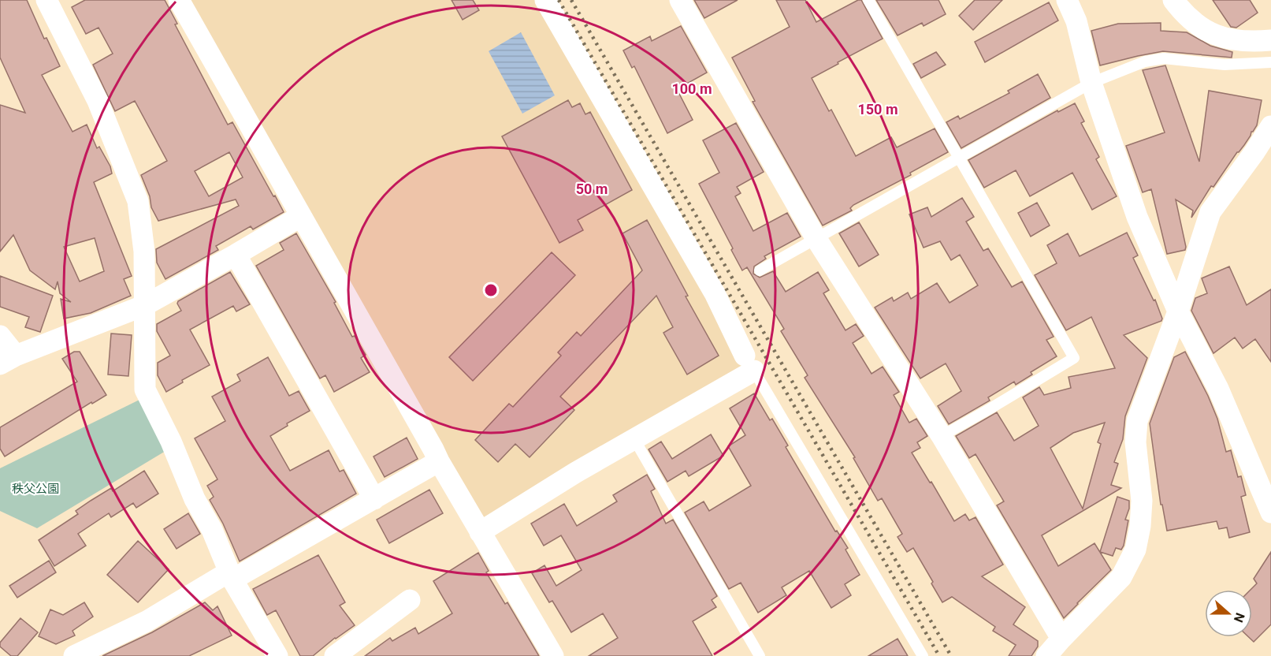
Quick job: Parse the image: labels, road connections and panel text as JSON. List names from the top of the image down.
{
  "parks": ["秩父公園"],
  "north": "right",
  "rings": ["100 m", "150 m", "50 m"]
}
